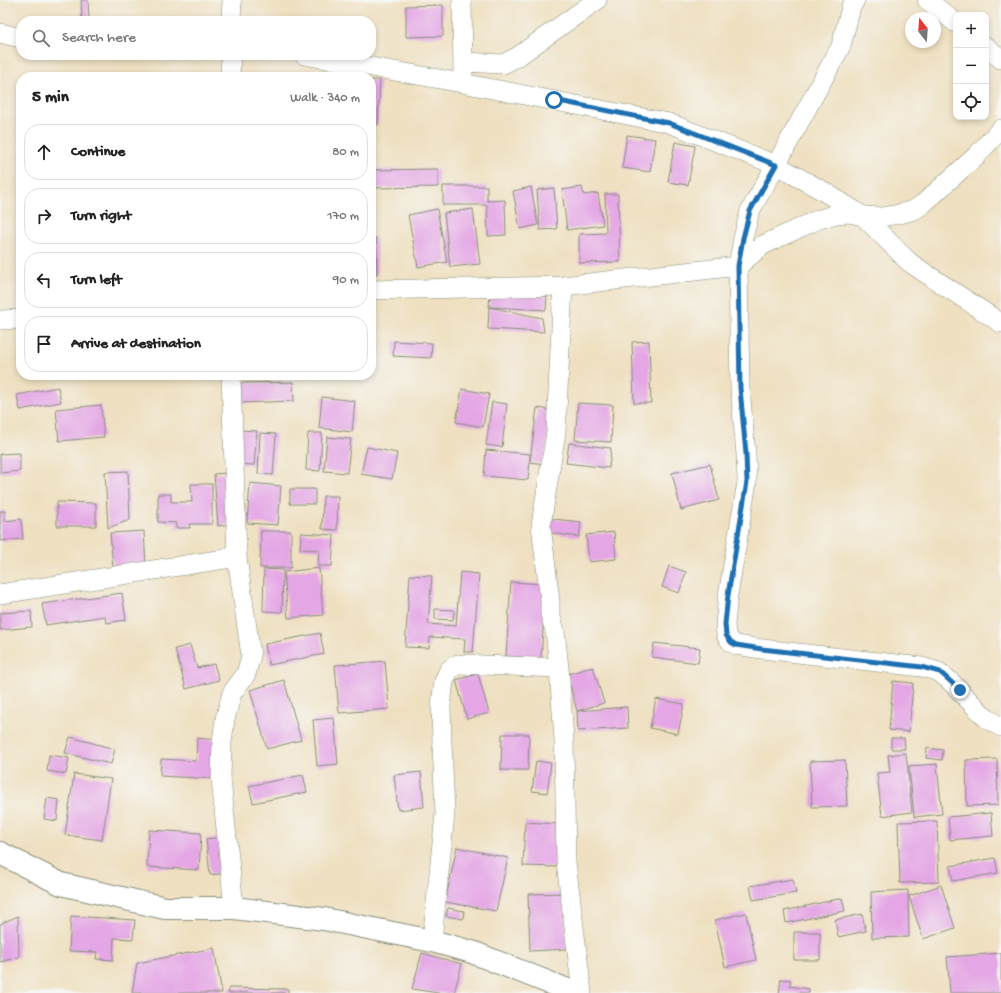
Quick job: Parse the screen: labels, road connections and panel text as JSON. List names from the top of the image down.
{
  "north": "top",
  "page": {
    "map_buttons": ["+", "−"],
    "search": "Search here",
    "heading": ["5 min", "Walk · 340 m"],
    "list": [
      ["Continue", "80 m"],
      ["Turn right", "170 m"],
      ["Turn left", "90 m"],
      "Arrive at destination"
    ]
  }
}
